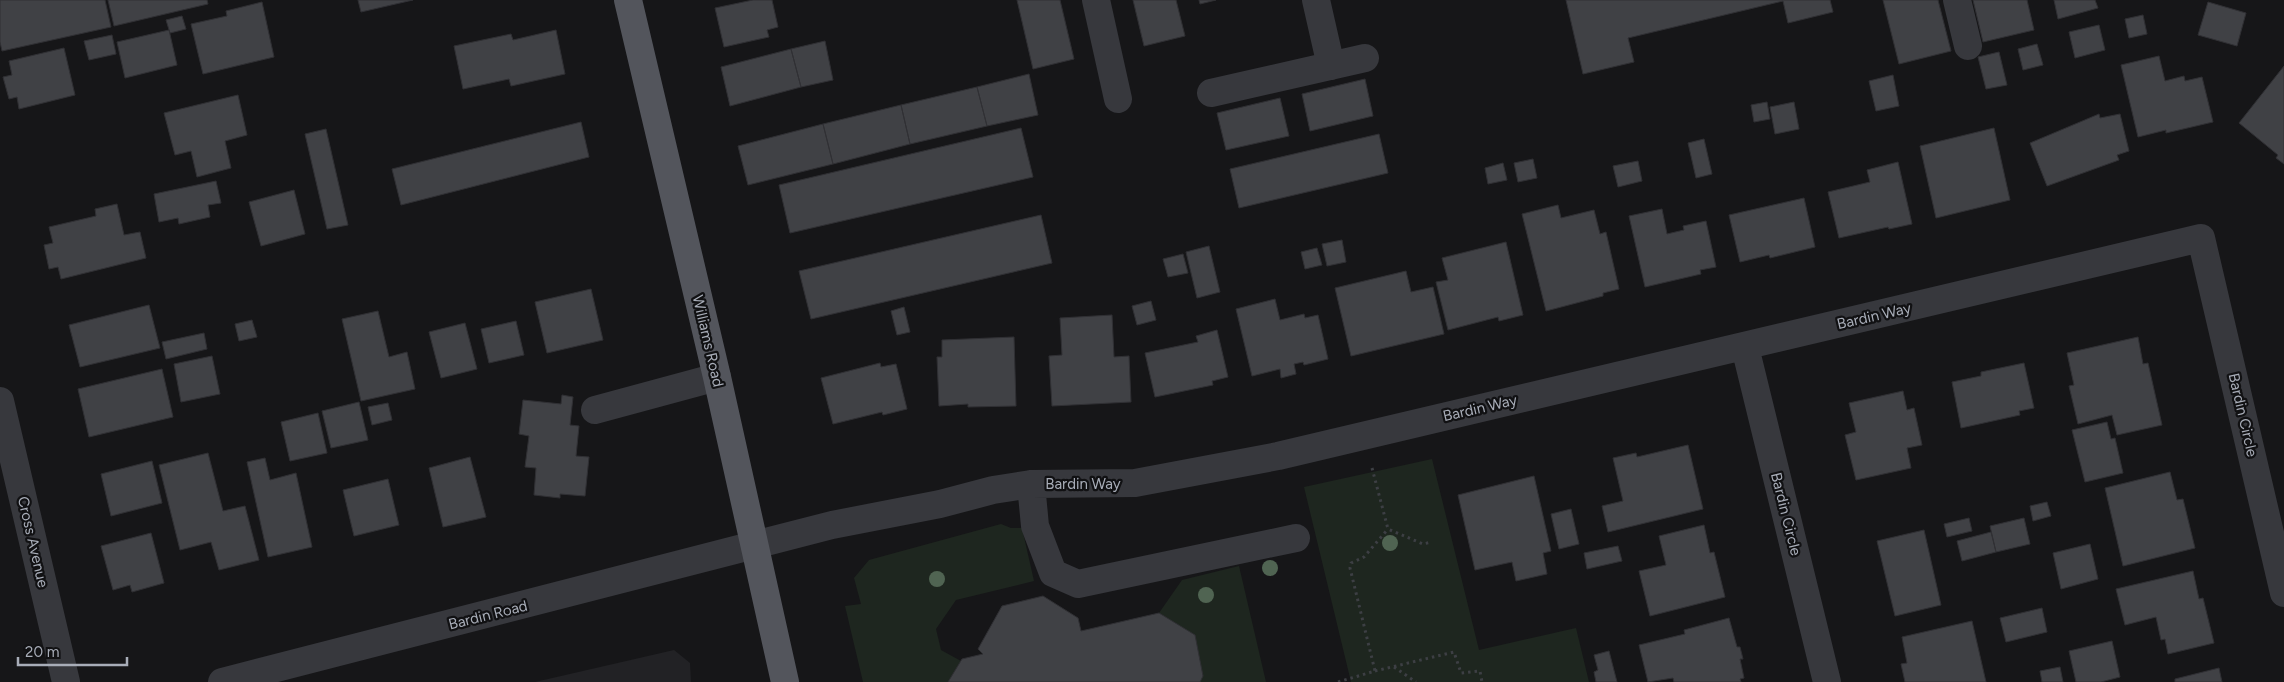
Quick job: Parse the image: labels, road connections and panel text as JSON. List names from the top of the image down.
{
  "streets": {
    "main road": ["Williams Road"],
    "street": [
      "Bardin Way",
      "Bardin Circle",
      "Cross Avenue",
      "Bardin Road"
    ]
  },
  "crossings": [
    ["Bardin Way", "Williams Road"],
    ["Bardin Way", "Bardin Circle"],
    ["Bardin Way", "Bardin Road"],
    ["Williams Road", "Bardin Road"]
  ],
  "scale_bar": "20 m"
}
